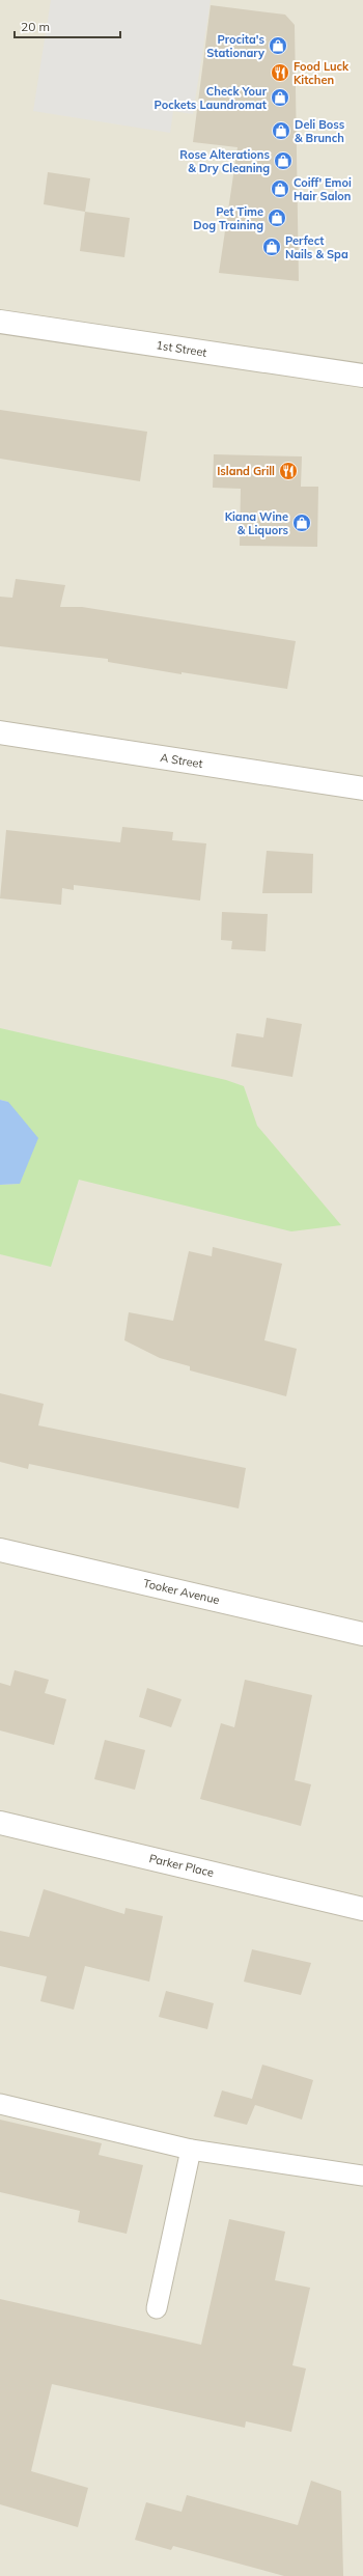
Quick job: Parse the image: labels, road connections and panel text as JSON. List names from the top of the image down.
{
  "streets": {
    "street": [
      "1st Street",
      "A Street",
      "Tooker Avenue",
      "Parker Place"
    ]
  },
  "places": {
    "shop": [
      "Procita's Stationary",
      "Check Your Pockets Laundromat",
      "Deli Boss & Brunch",
      "Rose Alterations & Dry Cleaning",
      "Coiff' Emoi Hair Salon",
      "Pet Time Dog Training",
      "Perfect Nails & Spa",
      "Kiana Wine & Liquors"
    ],
    "restaurant": ["Food Luck Kitchen", "Island Grill"]
  },
  "scale_bar": "20 m"
}
